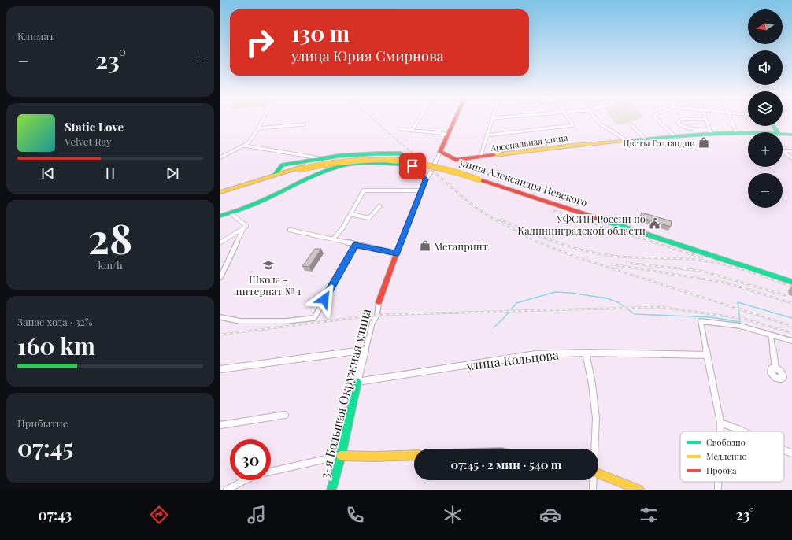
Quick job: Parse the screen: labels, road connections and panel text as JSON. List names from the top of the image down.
{
  "streets": {
    "street": [
      "Арсенальная улица",
      "улица Александра Невского",
      "улица Кольцова",
      "3-я Большая Окружная улица"
    ]
  },
  "crossings": [
    ["улица Кольцова", "3-я Большая Окружная улица"]
  ],
  "places": {
    "shop": ["Цветы Голландии", "Мегапринт"],
    "public building": ["УФСИН России по Калининградской области"],
    "school or university": ["Школа - интернат № 1"]
  },
  "legend": ["Свободно", "Медленно", "Пробка"],
  "north": "left",
  "page": {
    "tile": [
      "Климат",
      ["28", "km/h"],
      ["Запас хода · 32%", "160 km"],
      ["Прибытие", "07:45"]
    ],
    "map_buttons": ["+", "−"],
    "turn": ["130 m", "улица Юрия Смирнова"],
    "heat": ["−", "23°", "+"],
    "song": ["Static Love", "Velvet Ray"],
    "limit": "30",
    "trip": "07:45 · 2 мин · 540 m",
    "tabs": ["07:43", "23°"]
  }
}
